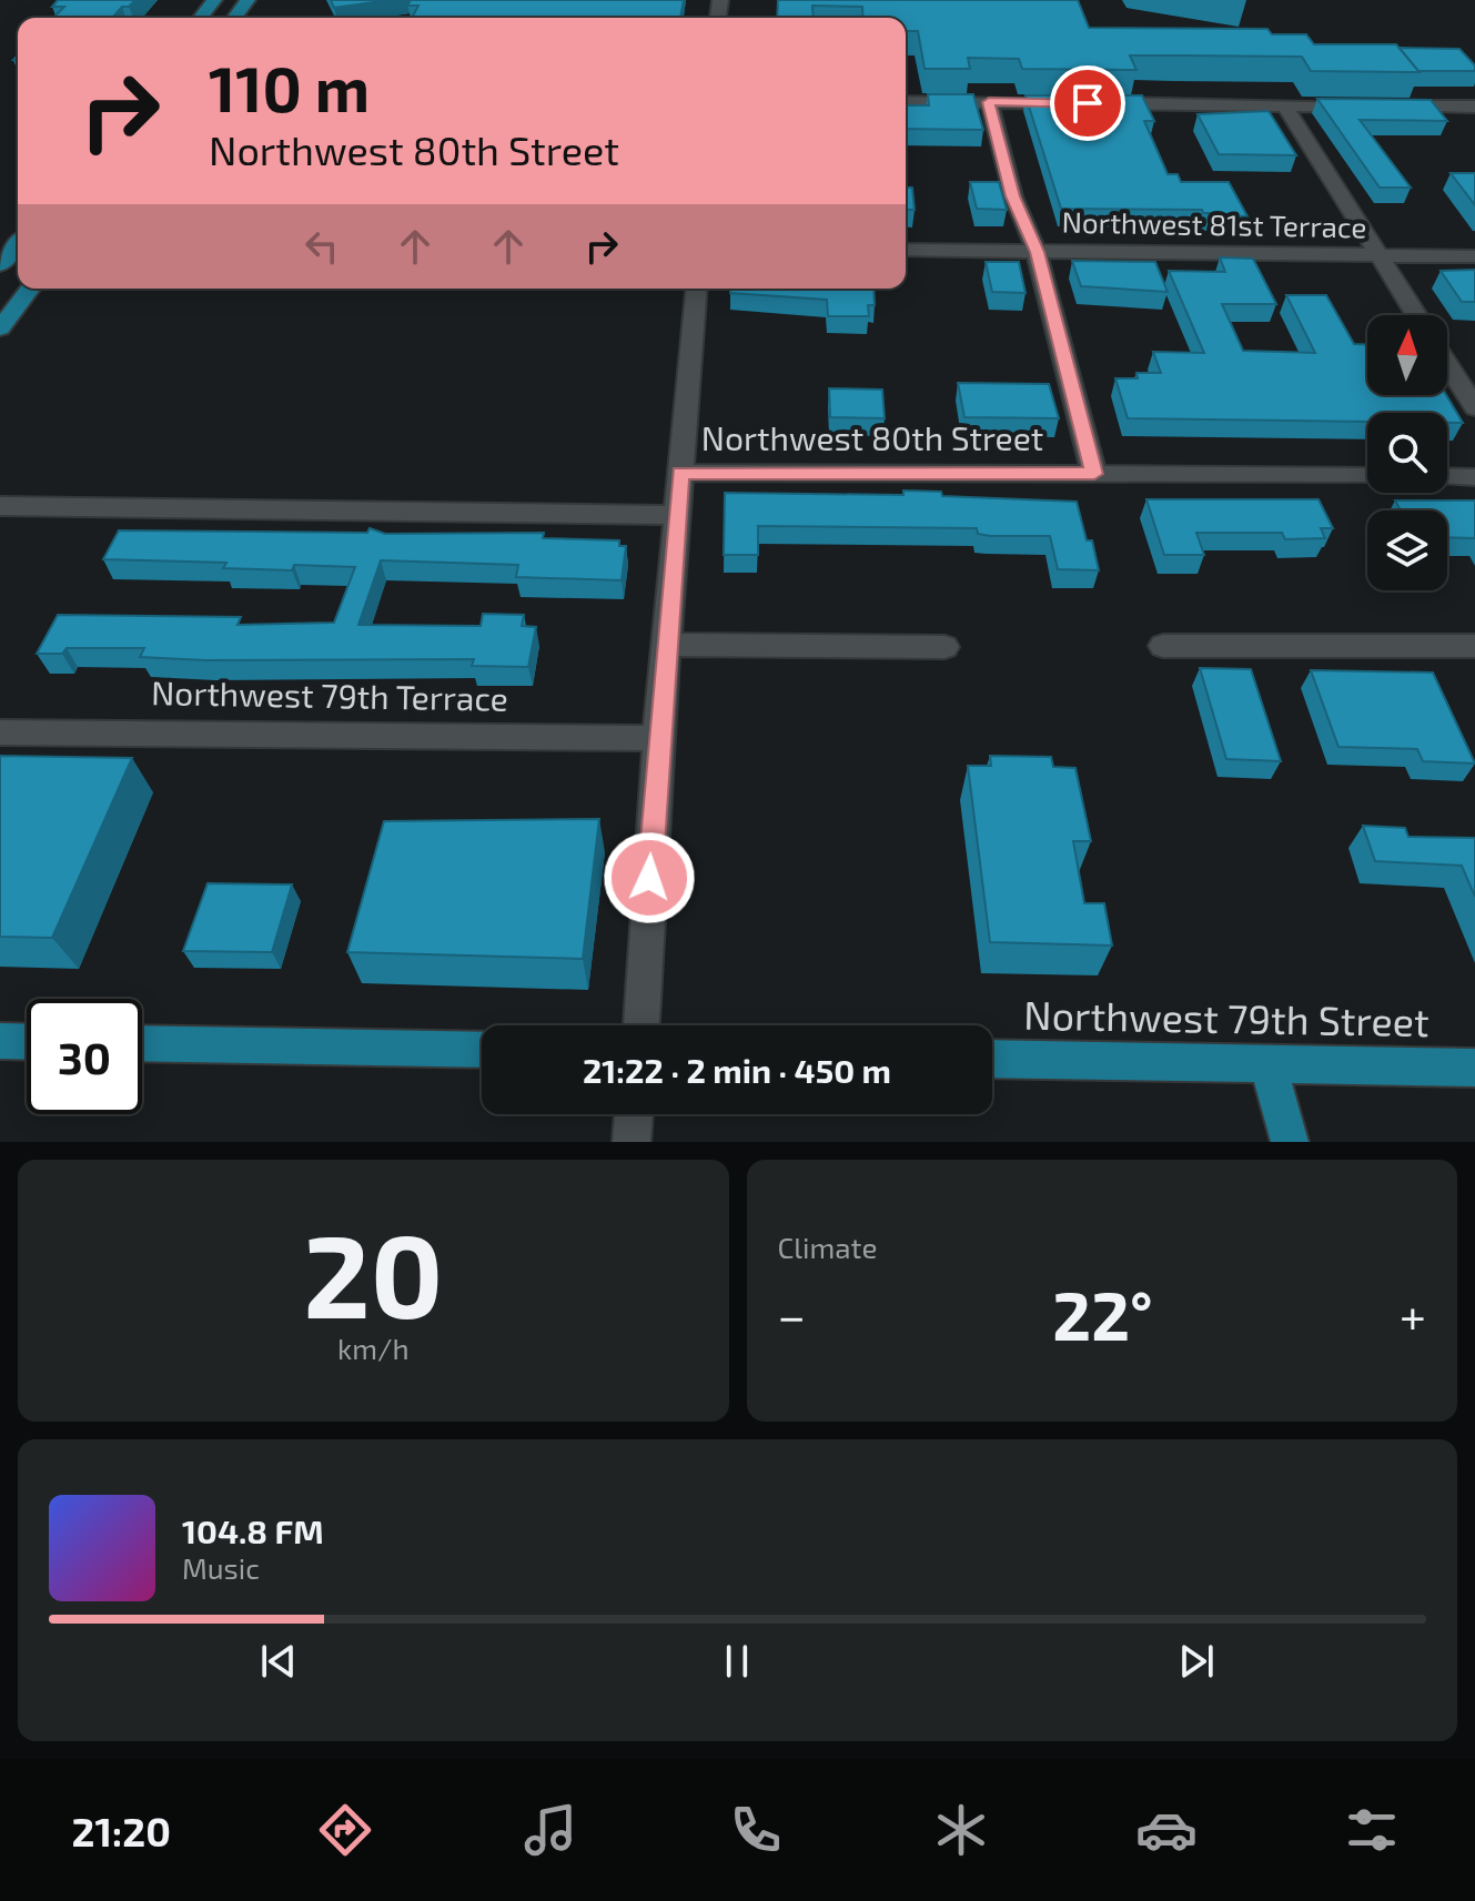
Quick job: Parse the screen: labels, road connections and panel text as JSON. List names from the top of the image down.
{
  "streets": {
    "main road": ["Northwest 79th Street"],
    "street": ["Northwest 81st Terrace", "Northwest 80th Street", "Northwest 79th Terrace"]
  },
  "north": "top",
  "page": {
    "turn": ["110 m", "Northwest 80th Street"],
    "limit": "30",
    "trip": "21:22 · 2 min · 450 m",
    "tile": [
      ["20", "km/h"],
      "Climate"
    ],
    "heat": ["−", "22°", "+"],
    "song": ["104.8 FM", "Music"],
    "tabs": "21:20"
  }
}
